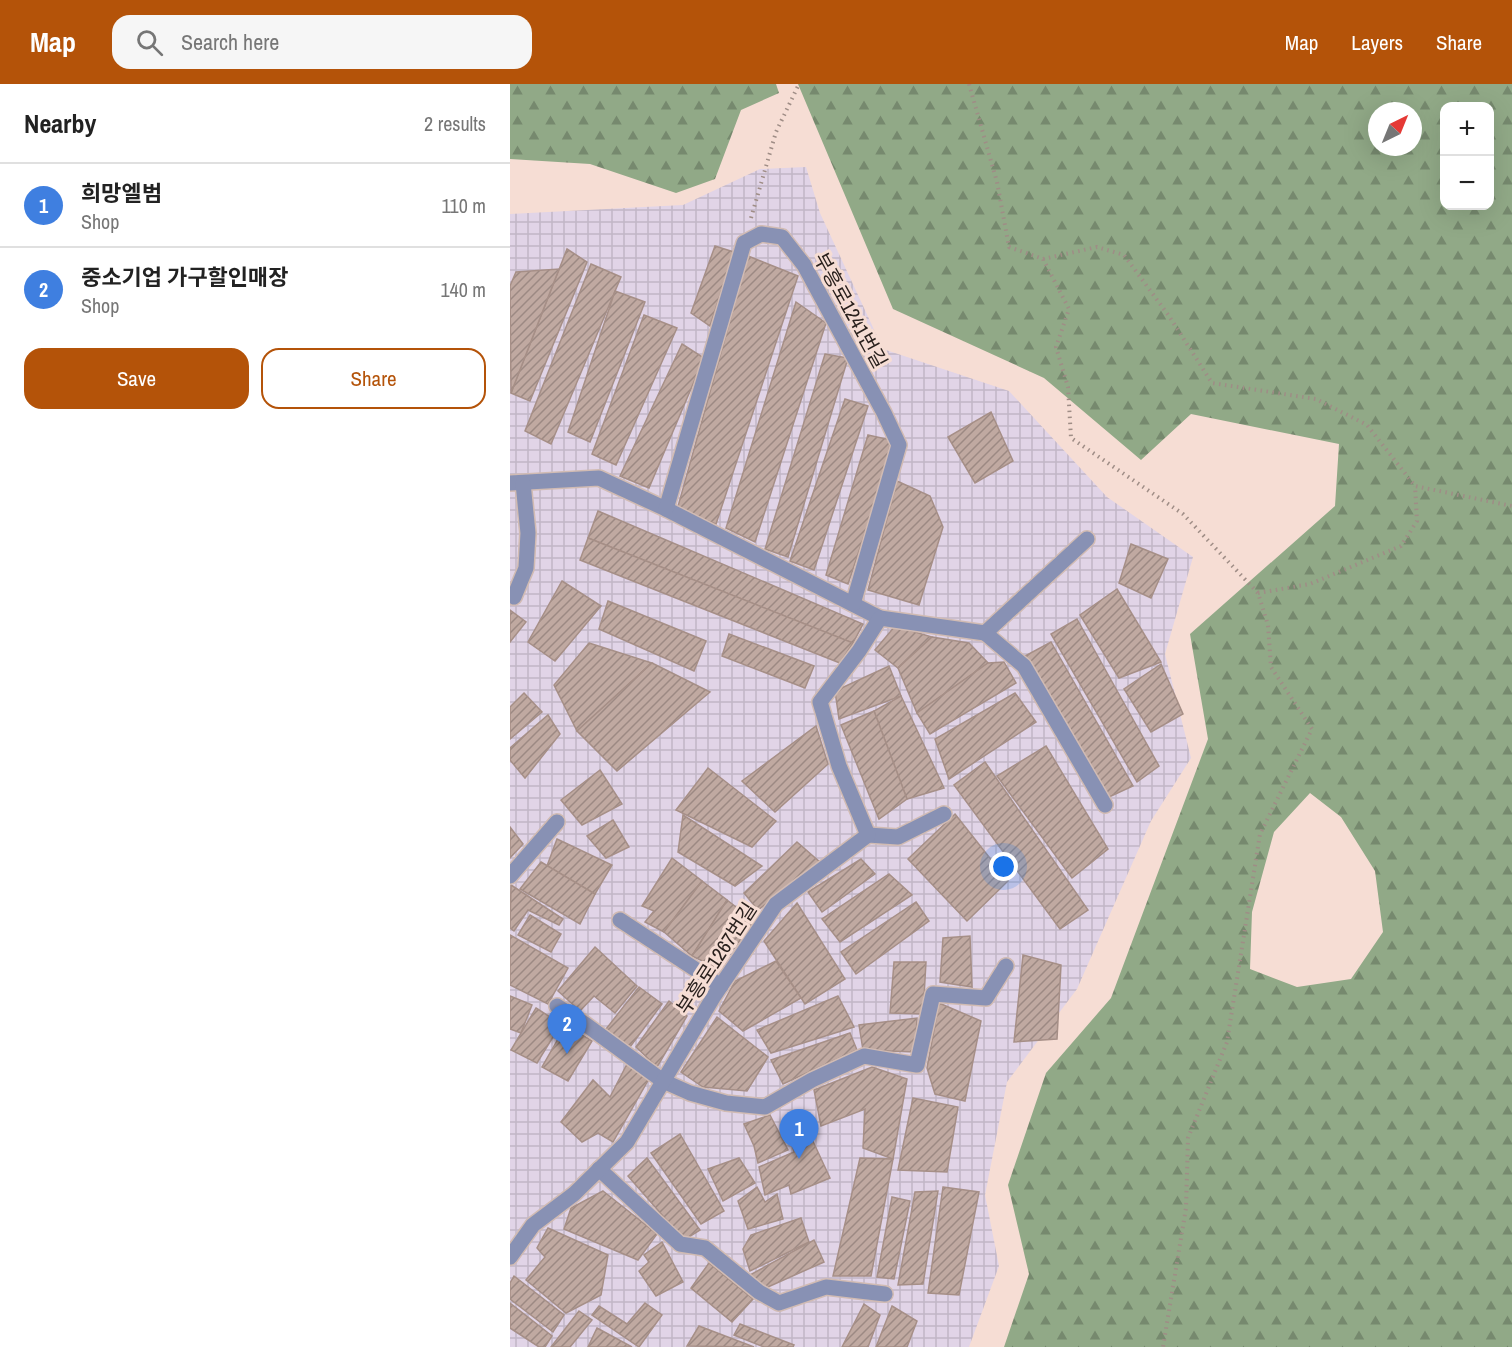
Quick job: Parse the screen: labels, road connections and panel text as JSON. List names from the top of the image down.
{
  "streets": {
    "lane": ["부흥로1241번길", "부흥로1267번길"]
  },
  "north": "top right",
  "page": {
    "header": "Map",
    "search": "Search here",
    "nav": ["Map", "Layers", "Share"],
    "heading": ["Nearby", "2 results"],
    "map_buttons": ["+", "−"],
    "list": [
      {
        "mark": "1",
        "name": "희망엘범",
        "note": "Shop",
        "value": "110 m"
      },
      {
        "mark": "2",
        "name": "중소기업 가구할인매장",
        "note": "Shop",
        "value": "140 m"
      }
    ],
    "buttons": ["Save", "Share"],
    "pins": ["2", "1"]
  }
}
